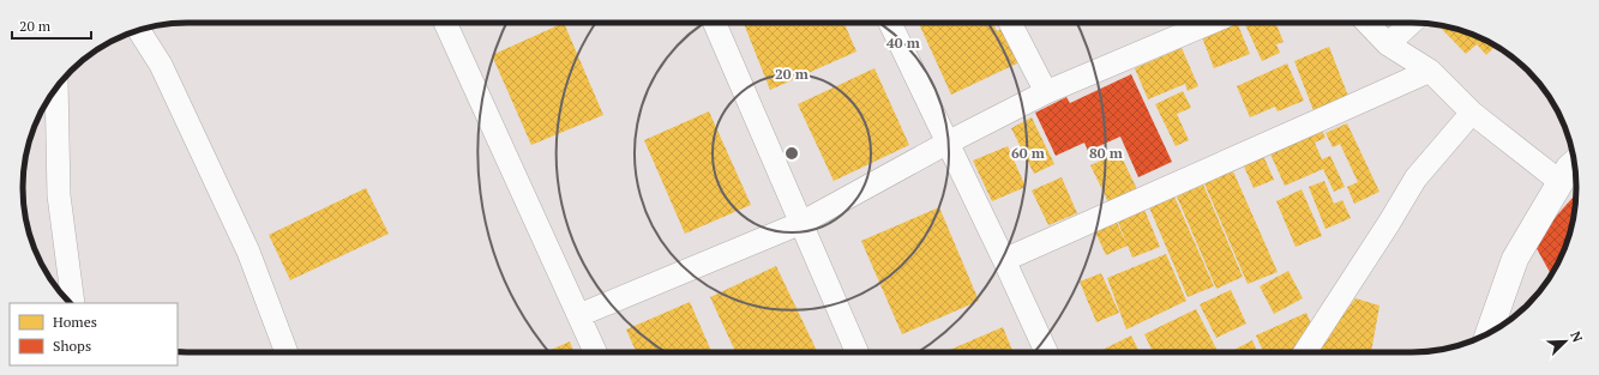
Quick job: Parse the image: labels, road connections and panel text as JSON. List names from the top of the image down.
{
  "legend": ["Homes", "Shops"],
  "scale_bar": "20 m",
  "north": "top right",
  "rings": [
    "40 m",
    "20 m",
    "60 m",
    "80 m"
  ]
}
